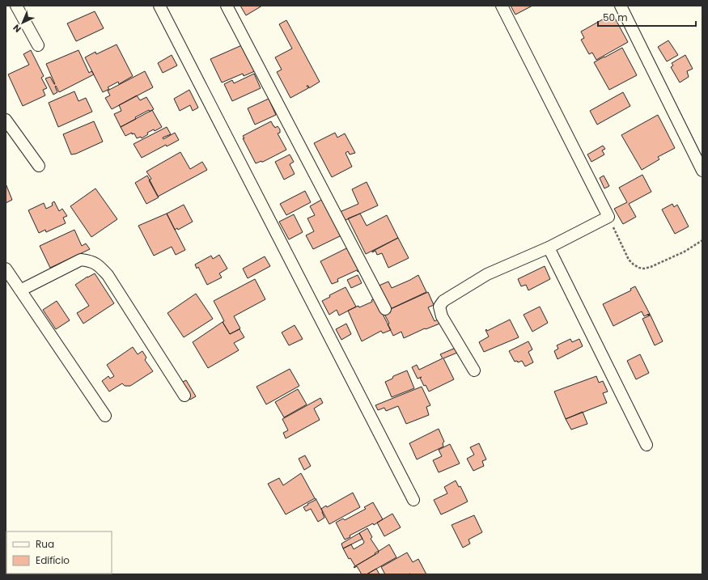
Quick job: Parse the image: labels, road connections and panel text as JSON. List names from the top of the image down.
{
  "legend": ["Rua", "Edifício"],
  "scale_bar": "50 m",
  "north": "bottom left"
}
